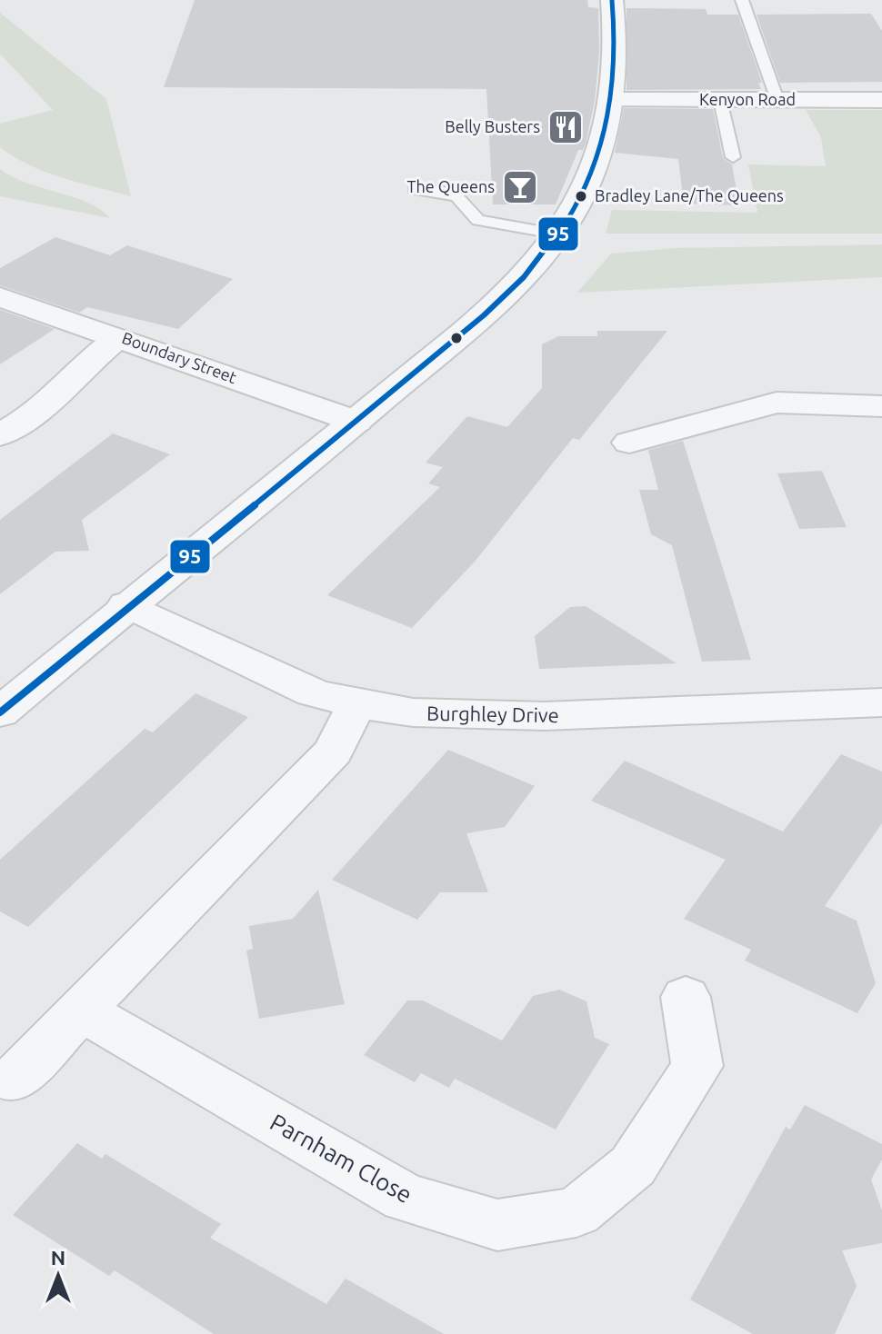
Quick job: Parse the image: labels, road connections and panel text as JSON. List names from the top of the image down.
{
  "streets": {
    "street": [
      "Kenyon Road",
      "Boundary Street",
      "Burghley Drive",
      "Parnham Close"
    ]
  },
  "places": {
    "restaurant": ["Belly Busters"],
    "bar": ["The Queens"],
    "other": ["Bradley Lane/The Queens"]
  },
  "lines": ["transit line 95"],
  "north": "top"
}
